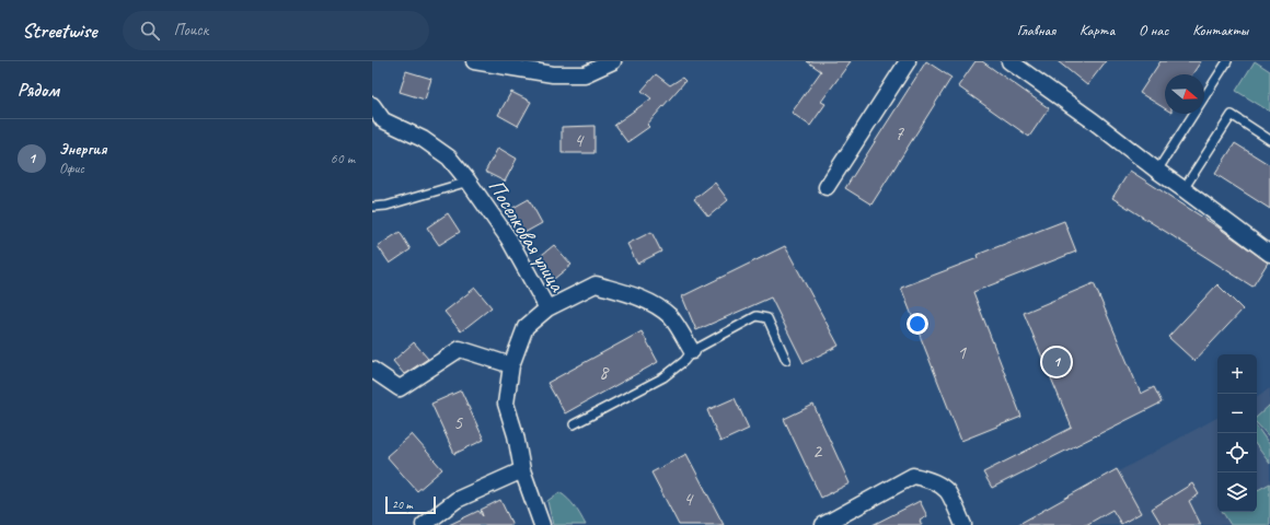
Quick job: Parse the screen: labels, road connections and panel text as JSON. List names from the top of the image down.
{
  "streets": {
    "street": ["Поселковая улица"]
  },
  "house_numbers": [
    "7",
    "4",
    "1",
    "8",
    "5",
    "2",
    "4"
  ],
  "scale_bar": "20 m",
  "north": "right",
  "page": {
    "header": "Streetwise",
    "search": "Поиск",
    "nav": [
      "Главная",
      "Карта",
      "О нас",
      "Контакты"
    ],
    "heading": "Рядом",
    "list": [
      {
        "mark": "1",
        "name": "Энергия",
        "note": "Офис",
        "value": "60 m"
      }
    ],
    "pins": "1",
    "map_buttons": ["+", "−"],
    "scale": "20 m"
  }
}
